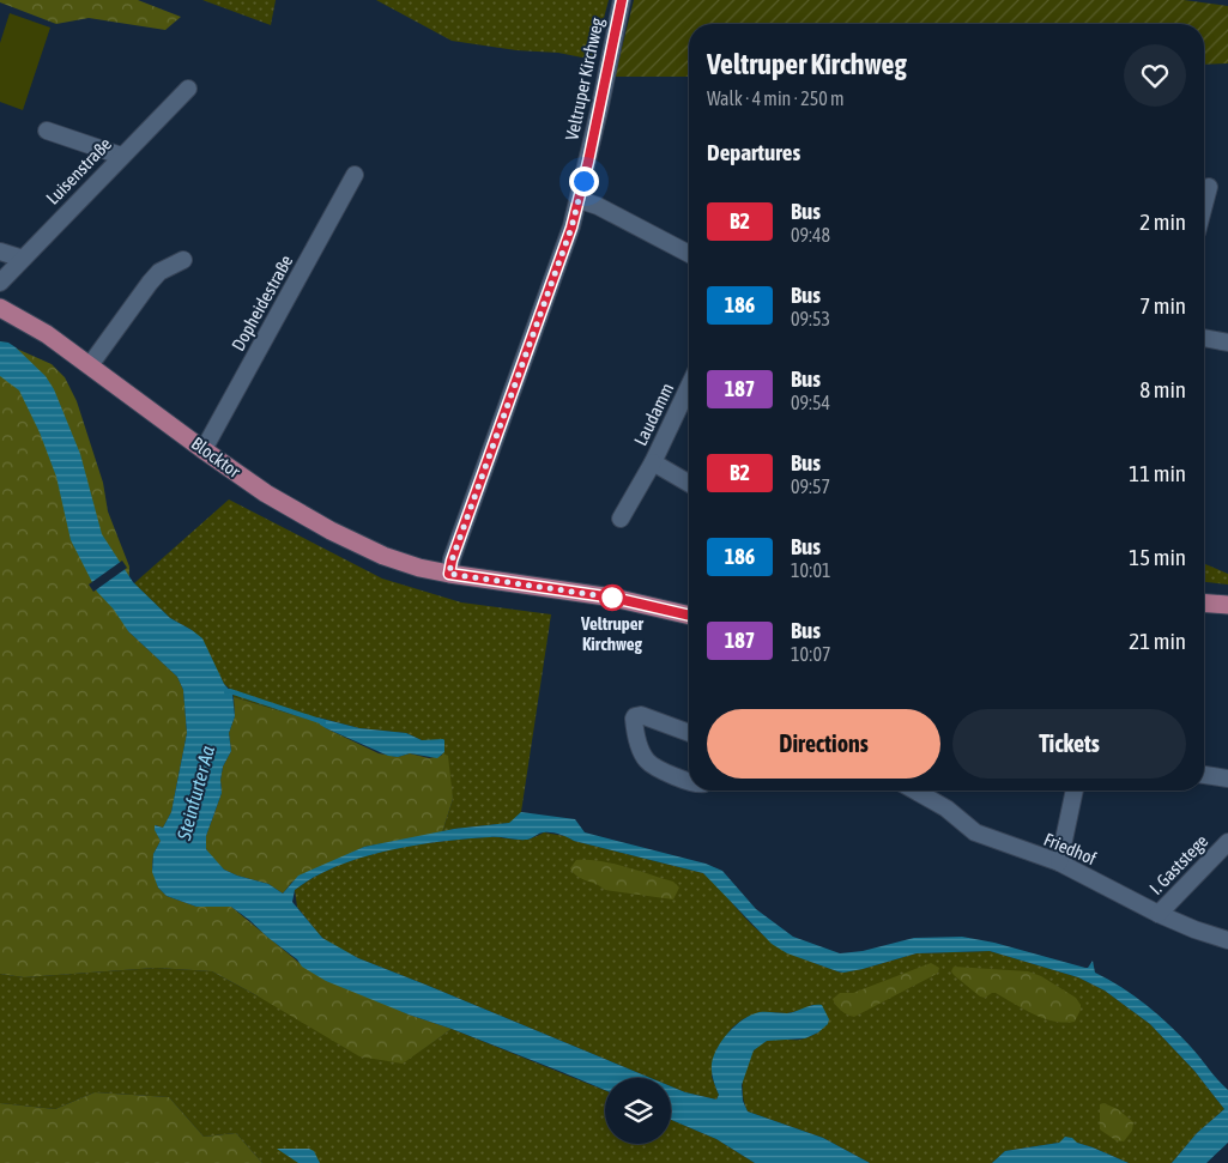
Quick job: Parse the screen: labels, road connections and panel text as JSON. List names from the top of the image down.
{
  "streets": {
    "main road": ["Blocktor"],
    "street": [
      "Veltruper Kirchweg",
      "Luisenstraße",
      "Dopheidestraße",
      "Laudamm",
      "Friedhof",
      "I. Gaststege"
    ]
  },
  "crossings": [
    ["Veltruper Kirchweg", "Blocktor"],
    ["Dopheidestraße", "Blocktor"],
    ["Friedhof", "I. Gaststege"]
  ],
  "water": ["Steinfurter Aa"],
  "places": ["Veltruper Kirchweg"],
  "lines": ["bus line B2"],
  "page": {
    "heading": [
      ["Veltruper Kirchweg", "Walk · 4 min · 250 m"],
      "Departures"
    ],
    "list": [
      {
        "mark": "B2",
        "name": "Bus",
        "note": "09:48",
        "value": "2 min"
      },
      {
        "mark": "186",
        "name": "Bus",
        "note": "09:53",
        "value": "7 min"
      },
      {
        "mark": "187",
        "name": "Bus",
        "note": "09:54",
        "value": "8 min"
      },
      {
        "mark": "B2",
        "name": "Bus",
        "note": "09:57",
        "value": "11 min"
      },
      {
        "mark": "186",
        "name": "Bus",
        "note": "10:01",
        "value": "15 min"
      },
      {
        "mark": "187",
        "name": "Bus",
        "note": "10:07",
        "value": "21 min"
      }
    ],
    "buttons": ["Directions", "Tickets"]
  }
}
